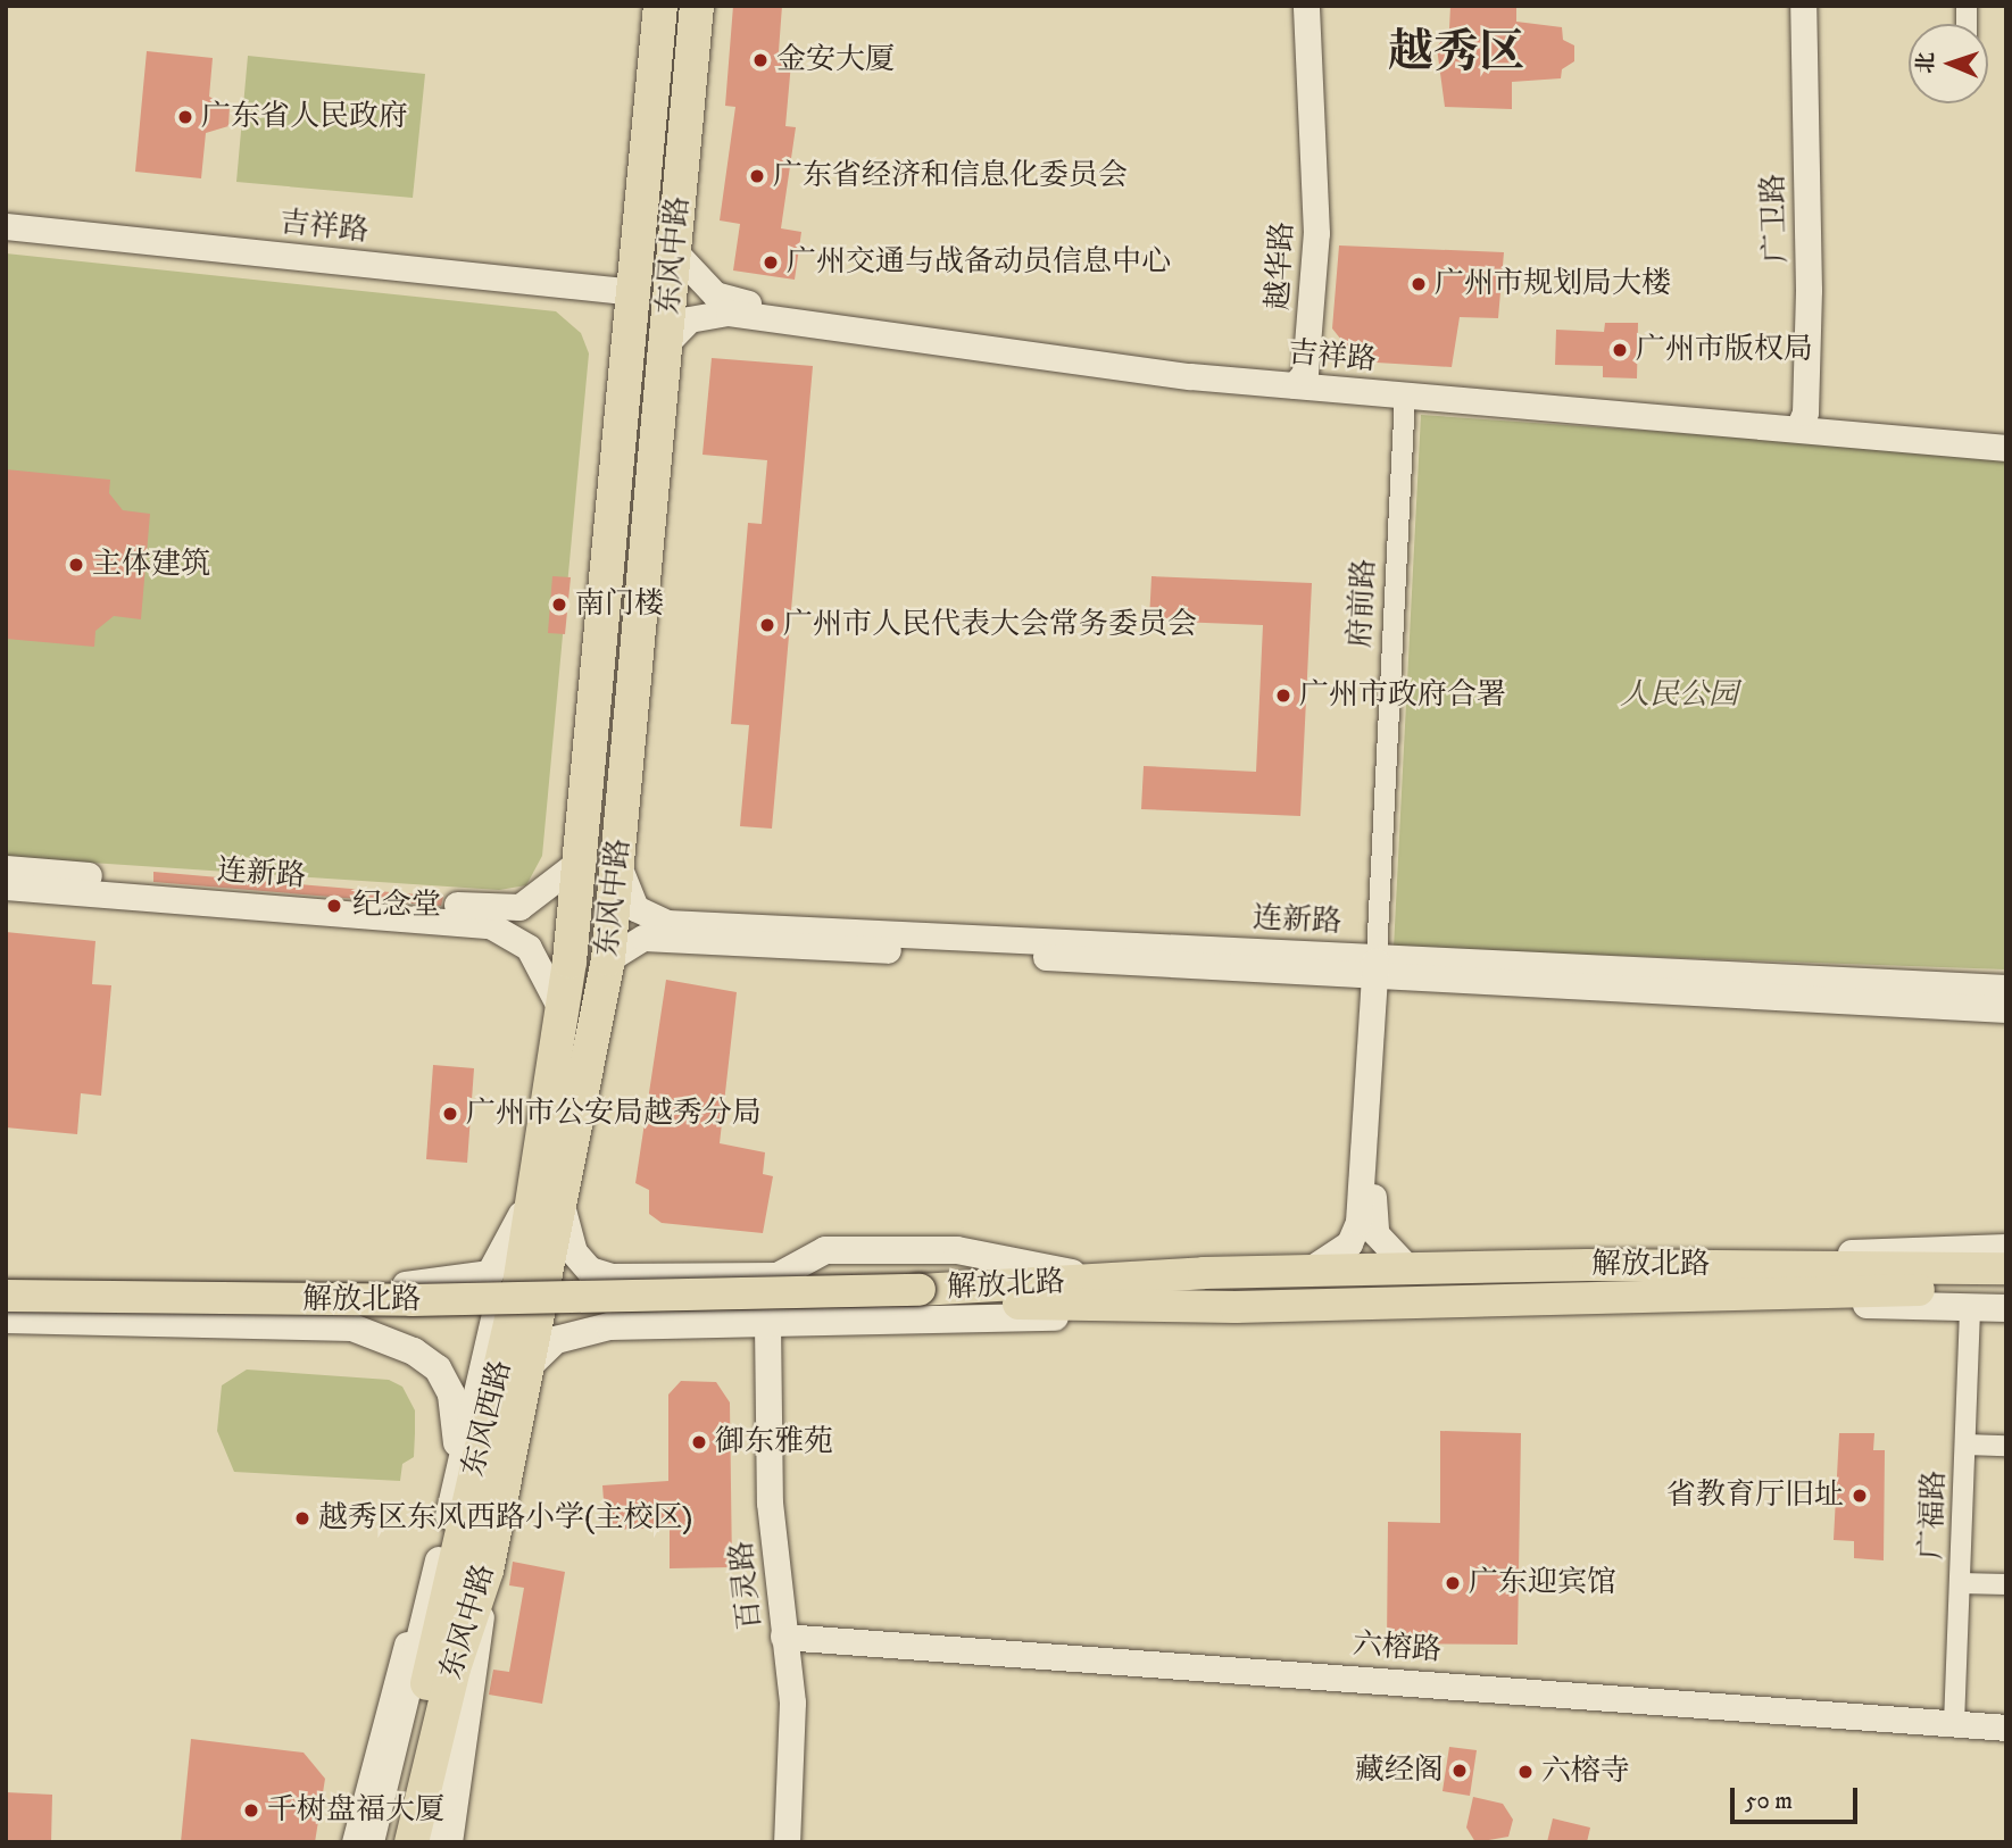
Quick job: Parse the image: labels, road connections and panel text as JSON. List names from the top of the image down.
{
  "streets": {
    "highway": ["东风中路", "东风西路"],
    "main road": ["解放北路"],
    "street": [
      "广卫路",
      "吉祥路",
      "越华路",
      "府前路",
      "连新路",
      "广福路",
      "百灵路",
      "六榕路"
    ]
  },
  "crossings": [
    ["广卫路", "吉祥路"],
    ["吉祥路", "东风中路"],
    ["吉祥路", "越华路"],
    ["吉祥路", "府前路"],
    ["东风中路", "连新路"],
    ["东风中路", "解放北路"],
    ["东风中路", "东风西路"],
    ["府前路", "连新路"],
    ["府前路", "解放北路"],
    ["解放北路", "东风西路"],
    ["广福路", "六榕路"],
    ["百灵路", "六榕路"]
  ],
  "districts": ["越秀区"],
  "parks": ["人民公园"],
  "places": [
    "金安大厦",
    "广东省人民政府",
    "广东省经济和信息化委员会",
    "广州交通与战备动员信息中心",
    "广州市规划局大楼",
    "广州市版权局",
    "主体建筑",
    "南门楼",
    "广州市人民代表大会常务委员会",
    "广州市政府合署",
    "纪念堂",
    "广州市公安局越秀分局",
    "御东雅苑",
    "省教育厅旧址",
    "越秀区东风西路小学(主校区)",
    "广东迎宾馆",
    "藏经阁",
    "六榕寺",
    "千树盘福大厦"
  ],
  "scale_bar": "50 m",
  "north": "left"
}
